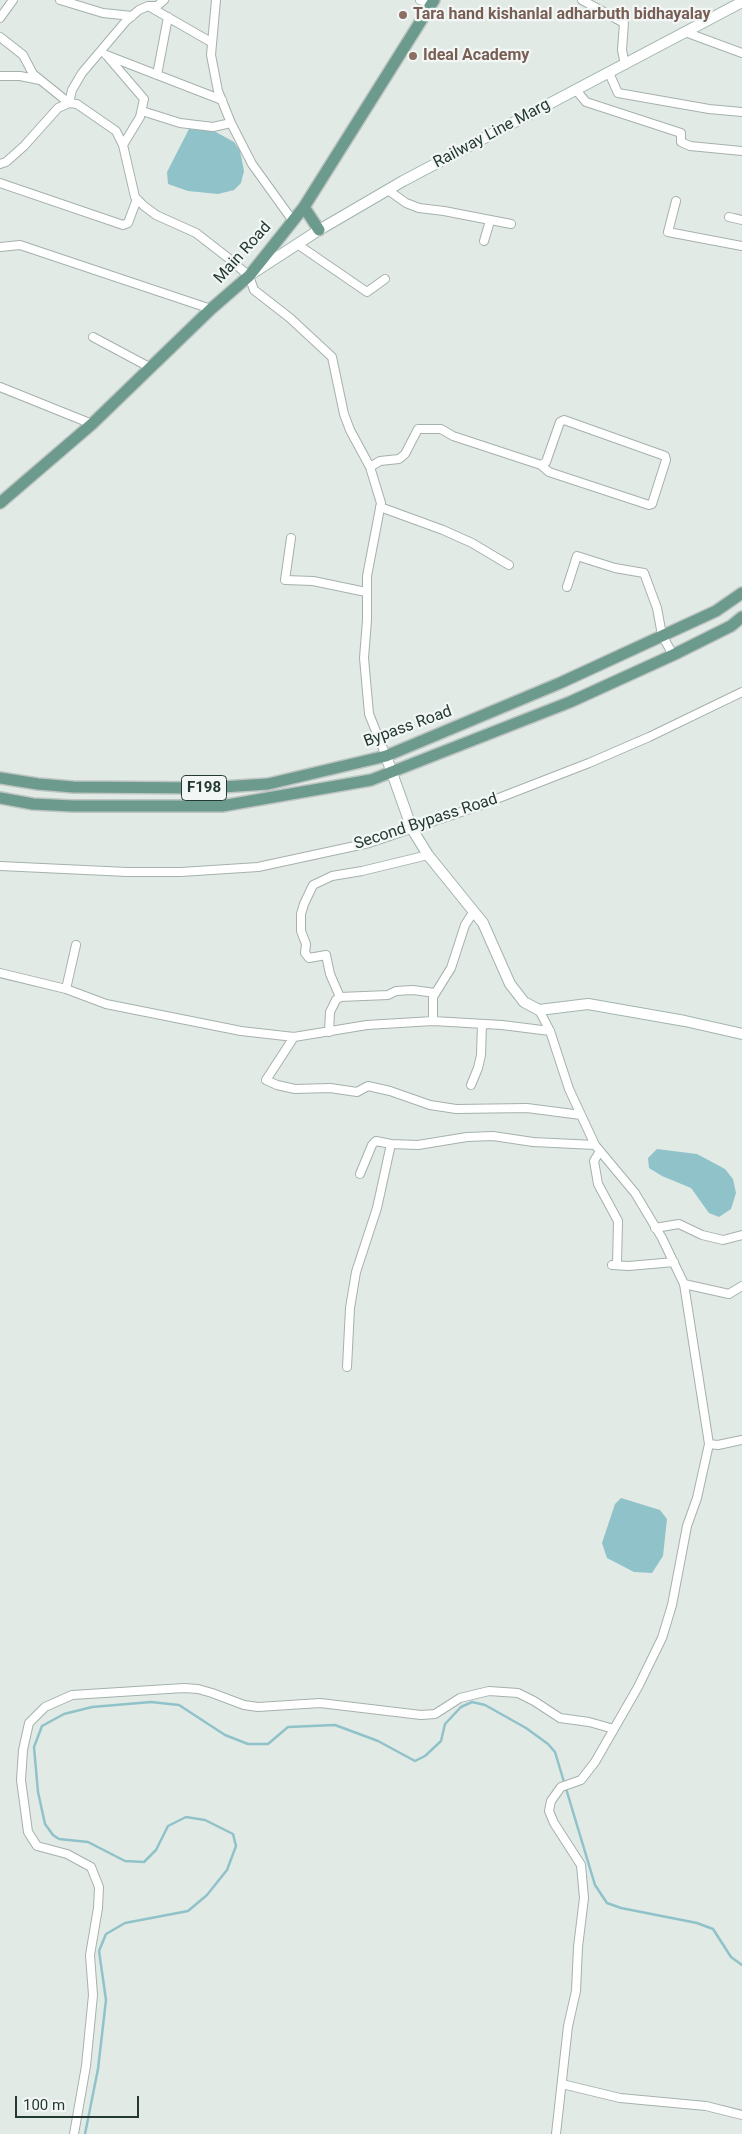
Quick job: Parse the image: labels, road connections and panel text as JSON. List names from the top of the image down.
{
  "streets": {
    "main road": [
      "Railway Line Marg",
      "Main Road",
      "Bypass Road",
      "F198"
    ],
    "street": ["Second Bypass Road"]
  },
  "crossings": [
    ["Railway Line Marg", "Main Road"]
  ],
  "places": ["Tara hand kishanlal adharbuth bidhayalay", "Ideal Academy"],
  "scale_bar": "100 m"
}
